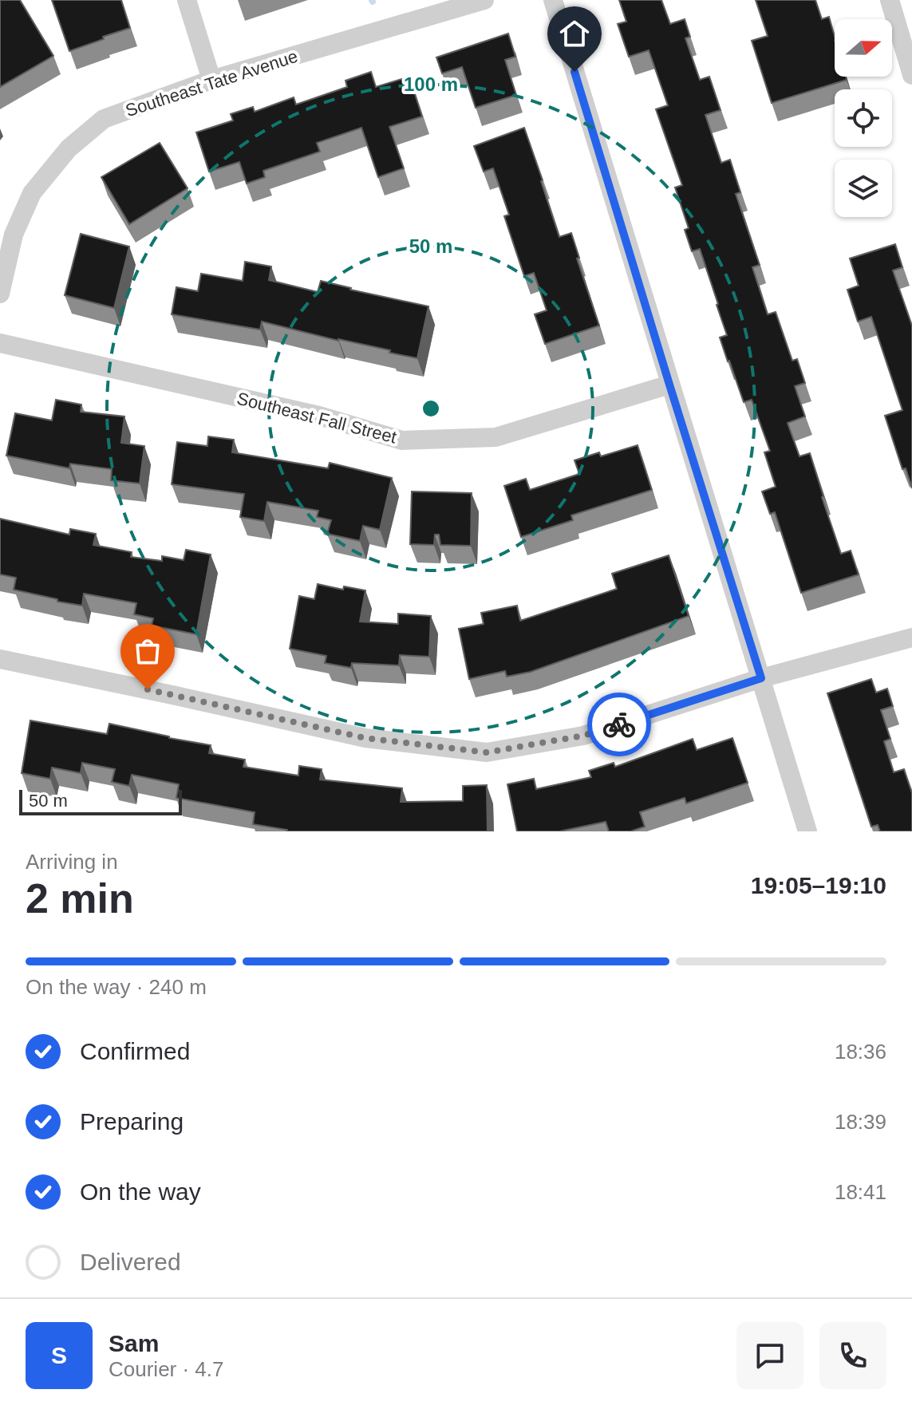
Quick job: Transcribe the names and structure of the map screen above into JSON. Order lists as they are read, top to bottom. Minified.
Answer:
{"streets":{"street":["Southeast Tate Avenue","Southeast Fall Street"]},"scale_bar":"50 m","north":"right","page":{"scale":"50 m","heading":["2 min","Arriving in","19:05–19:10"],"panel":["Sam","Courier · 4.7"],"bar":"On the way · 240 m","list":[["Confirmed","18:36"],["Preparing","18:39"],["On the way","18:41"],"Delivered"],"round":"S"},"rings":["100 m","50 m"]}
